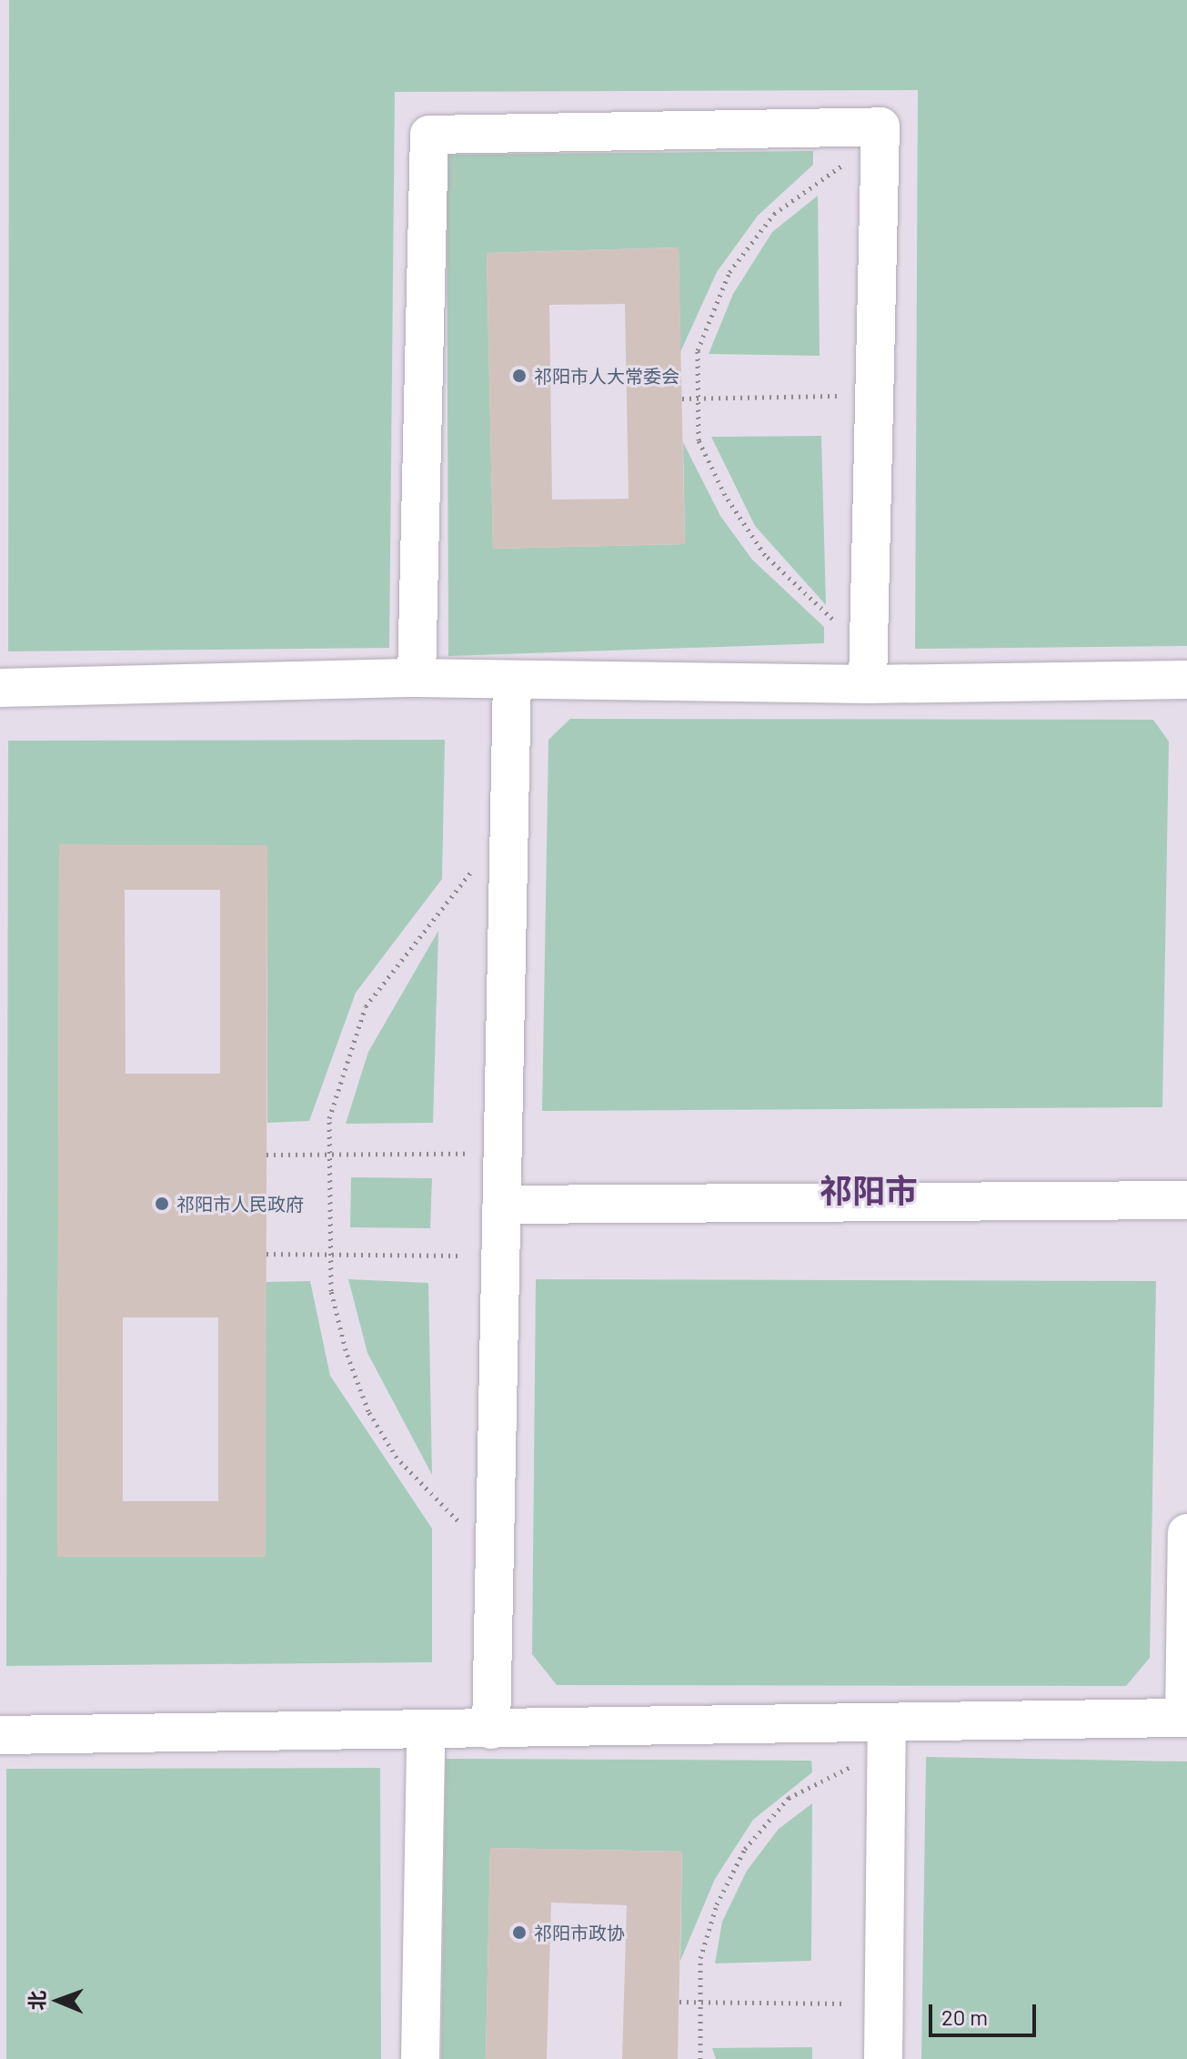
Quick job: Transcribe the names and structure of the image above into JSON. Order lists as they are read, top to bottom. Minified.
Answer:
{"districts":["祁阳市"],"places":["祁阳市人大常委会","祁阳市人民政府","祁阳市政协"],"scale_bar":"20 m","north":"left"}
